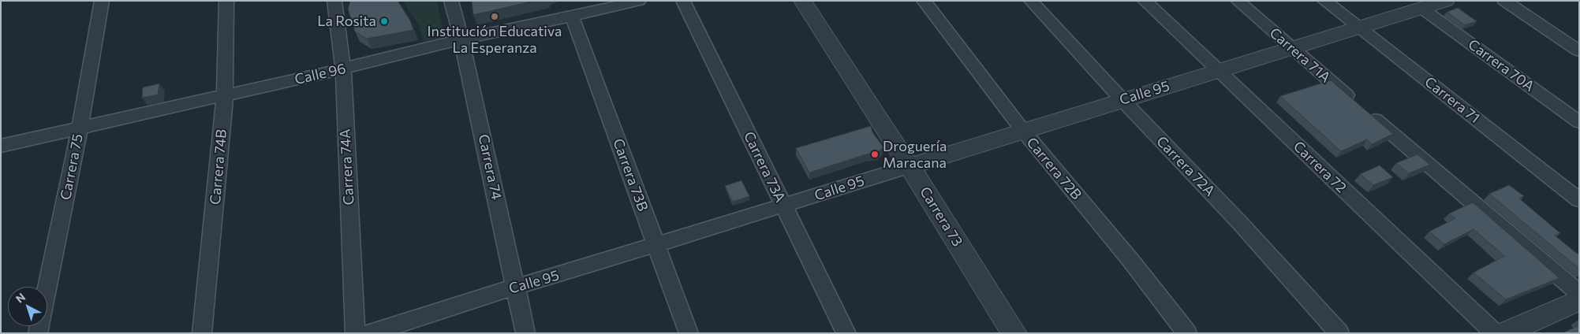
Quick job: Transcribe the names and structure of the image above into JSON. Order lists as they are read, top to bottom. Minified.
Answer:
{"streets":{"street":["Carrera 71A","Carrera 70A","Calle 96","Calle 95","Carrera 71","Carrera 72A","Carrera 75","Carrera 74B","Carrera 74A","Carrera 74","Carrera 73A","Carrera 72","Carrera 72B","Carrera 73B","Carrera 73"]},"crossings":[["Carrera 71A","Calle 95"],["Carrera 70A","Calle 95"],["Calle 96","Carrera 75"],["Calle 96","Carrera 74B"],["Calle 96","Carrera 74A"],["Calle 96","Carrera 74"],["Calle 96","Carrera 73B"],["Calle 95","Carrera 71"],["Calle 95","Carrera 72A"],["Calle 95","Carrera 74"],["Calle 95","Carrera 73A"],["Calle 95","Carrera 72"],["Calle 95","Carrera 72B"],["Calle 95","Carrera 73B"],["Calle 95","Carrera 73"]],"places":["Institución Educativa La Esperanza","La Rosita","Droguería Maracana"],"north":"top left"}
